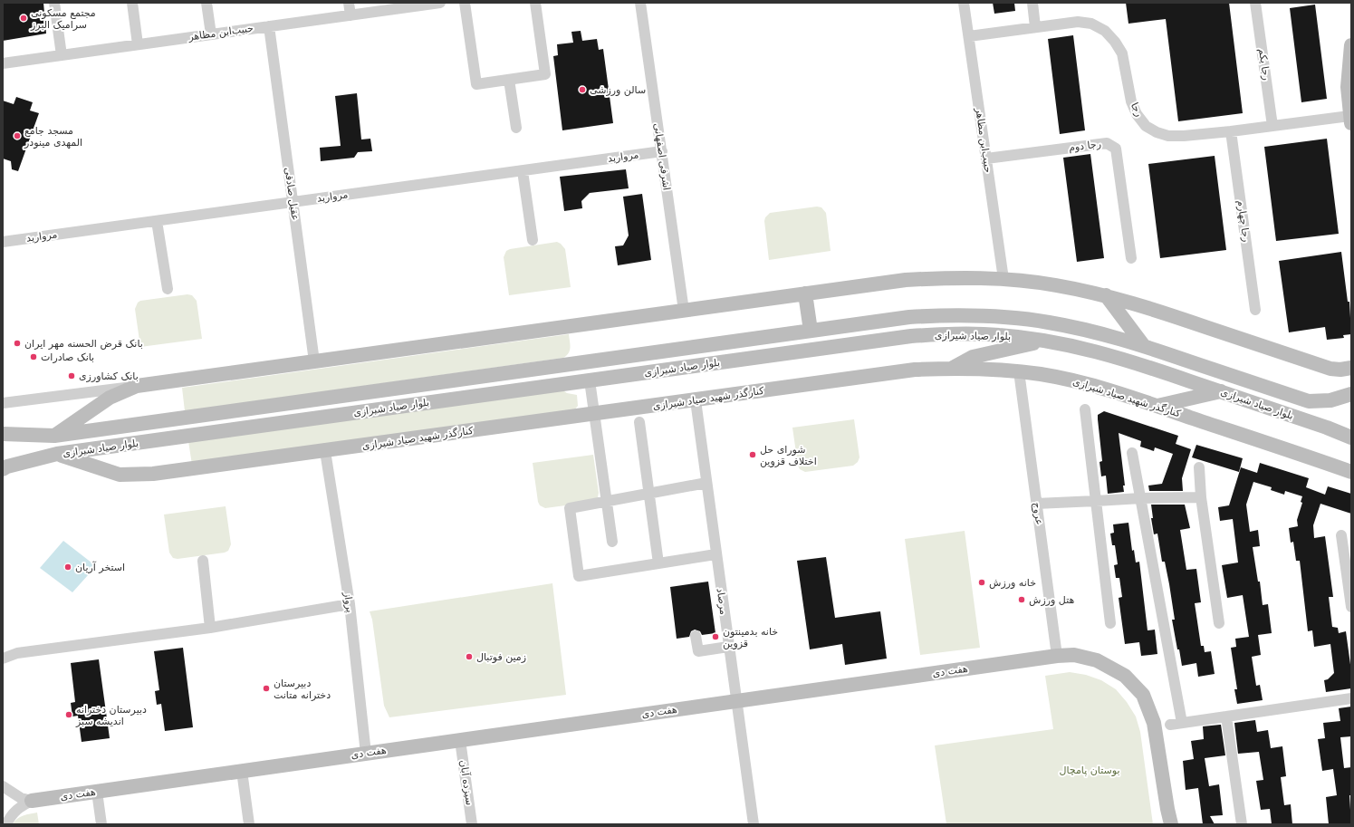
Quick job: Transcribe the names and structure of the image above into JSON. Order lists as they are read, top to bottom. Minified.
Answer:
{"streets":{"main road":["بلوار صیاد شیرازی","کنارگذر شهید صیاد شیرازی","هفت دی"],"street":["حبیب‌ابن مظاهر","رجا یکم","رجا","رجا دوم","مروارید","اشرفی اصفهانی","عقیل صادقی","رجا چهارم","عروج","مرصاد","پرواز","سیزده آبان"]},"crossings":[["حبیب‌ابن مظاهر","رجا"],["حبیب‌ابن مظاهر","رجا دوم"],["حبیب‌ابن مظاهر","عقیل صادقی"],["رجا یکم","رجا"],["رجا","رجا چهارم"],["مروارید","اشرفی اصفهانی"],["مروارید","عقیل صادقی"],["بلوار صیاد شیرازی","کنارگذر شهید صیاد شیرازی"],["کنارگذر شهید صیاد شیرازی","عروج"],["کنارگذر شهید صیاد شیرازی","مرصاد"],["کنارگذر شهید صیاد شیرازی","پرواز"],["عروج","هفت دی"],["مرصاد","هفت دی"],["پرواز","هفت دی"],["هفت دی","سیزده آبان"]],"parks":["بوستان پامچال"],"places":["مجتمع مسکونی سرامیک البرز","سالن ورزشی","مسجد جامع المهدی مینودر","بانک قرض الحسنه مهر ایران","بانک صادرات","بانک کشاورزی","شورای حل اختلاف قزوین","استخر آریان","خانه ورزش","هتل ورزش","خانه بدمینتون قزوین","زمین فوتبال","دبیرستان دخترانه متانت","دبیرستان دخترانه اندیشه سبز"]}
